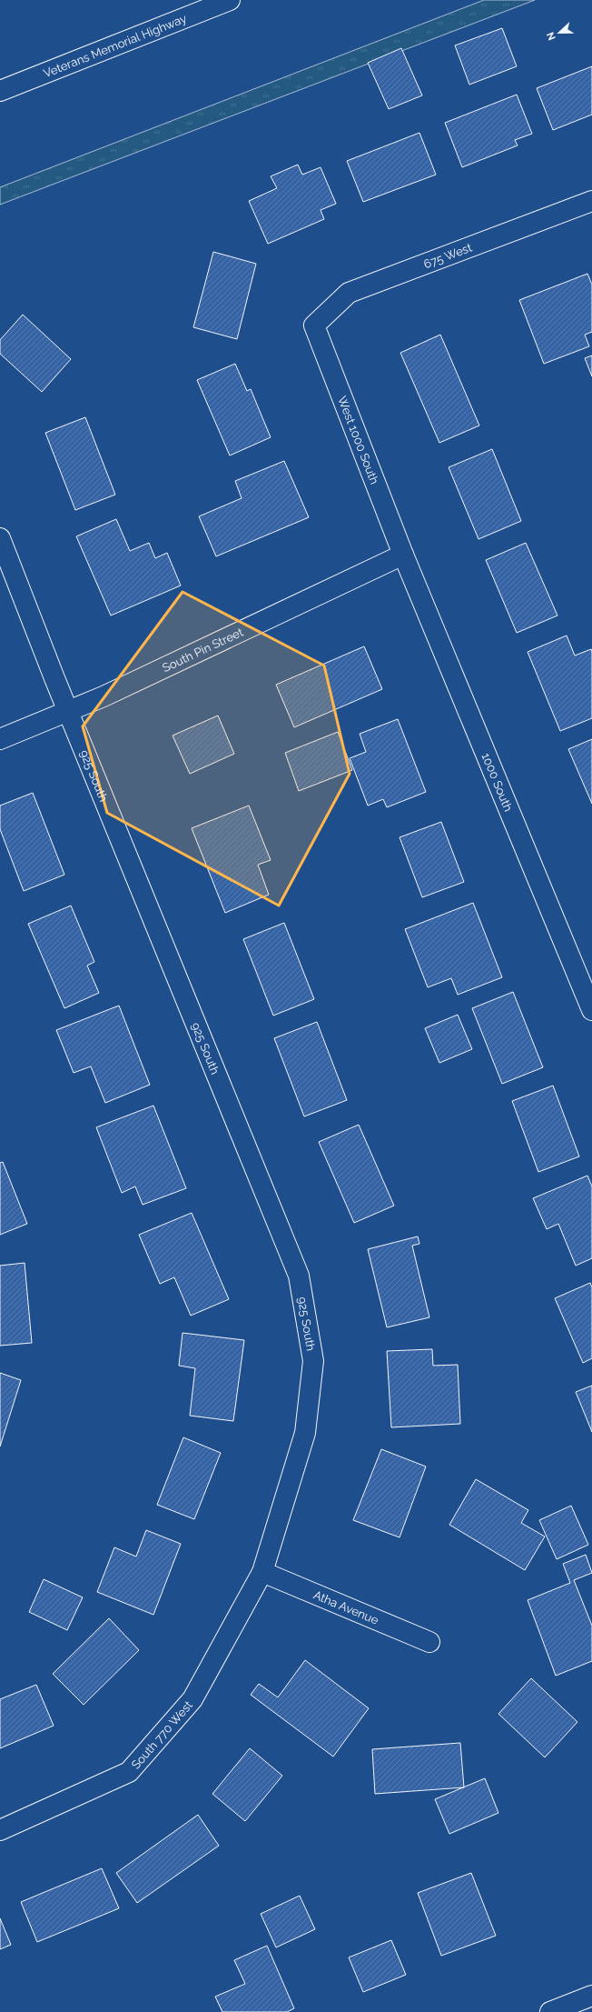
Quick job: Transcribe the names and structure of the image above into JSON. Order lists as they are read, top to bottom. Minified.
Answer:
{"streets":{"main road":["Veterans Memorial Highway","675 West","West 1000 South","South Pin Street","925 South","1000 South","Atha Avenue","South 770 West"]},"crossings":[["675 West","West 1000 South"],["West 1000 South","South Pin Street"],["West 1000 South","1000 South"],["South Pin Street","925 South"],["South Pin Street","1000 South"],["925 South","Atha Avenue"],["925 South","South 770 West"],["Atha Avenue","South 770 West"]],"north":"left"}
